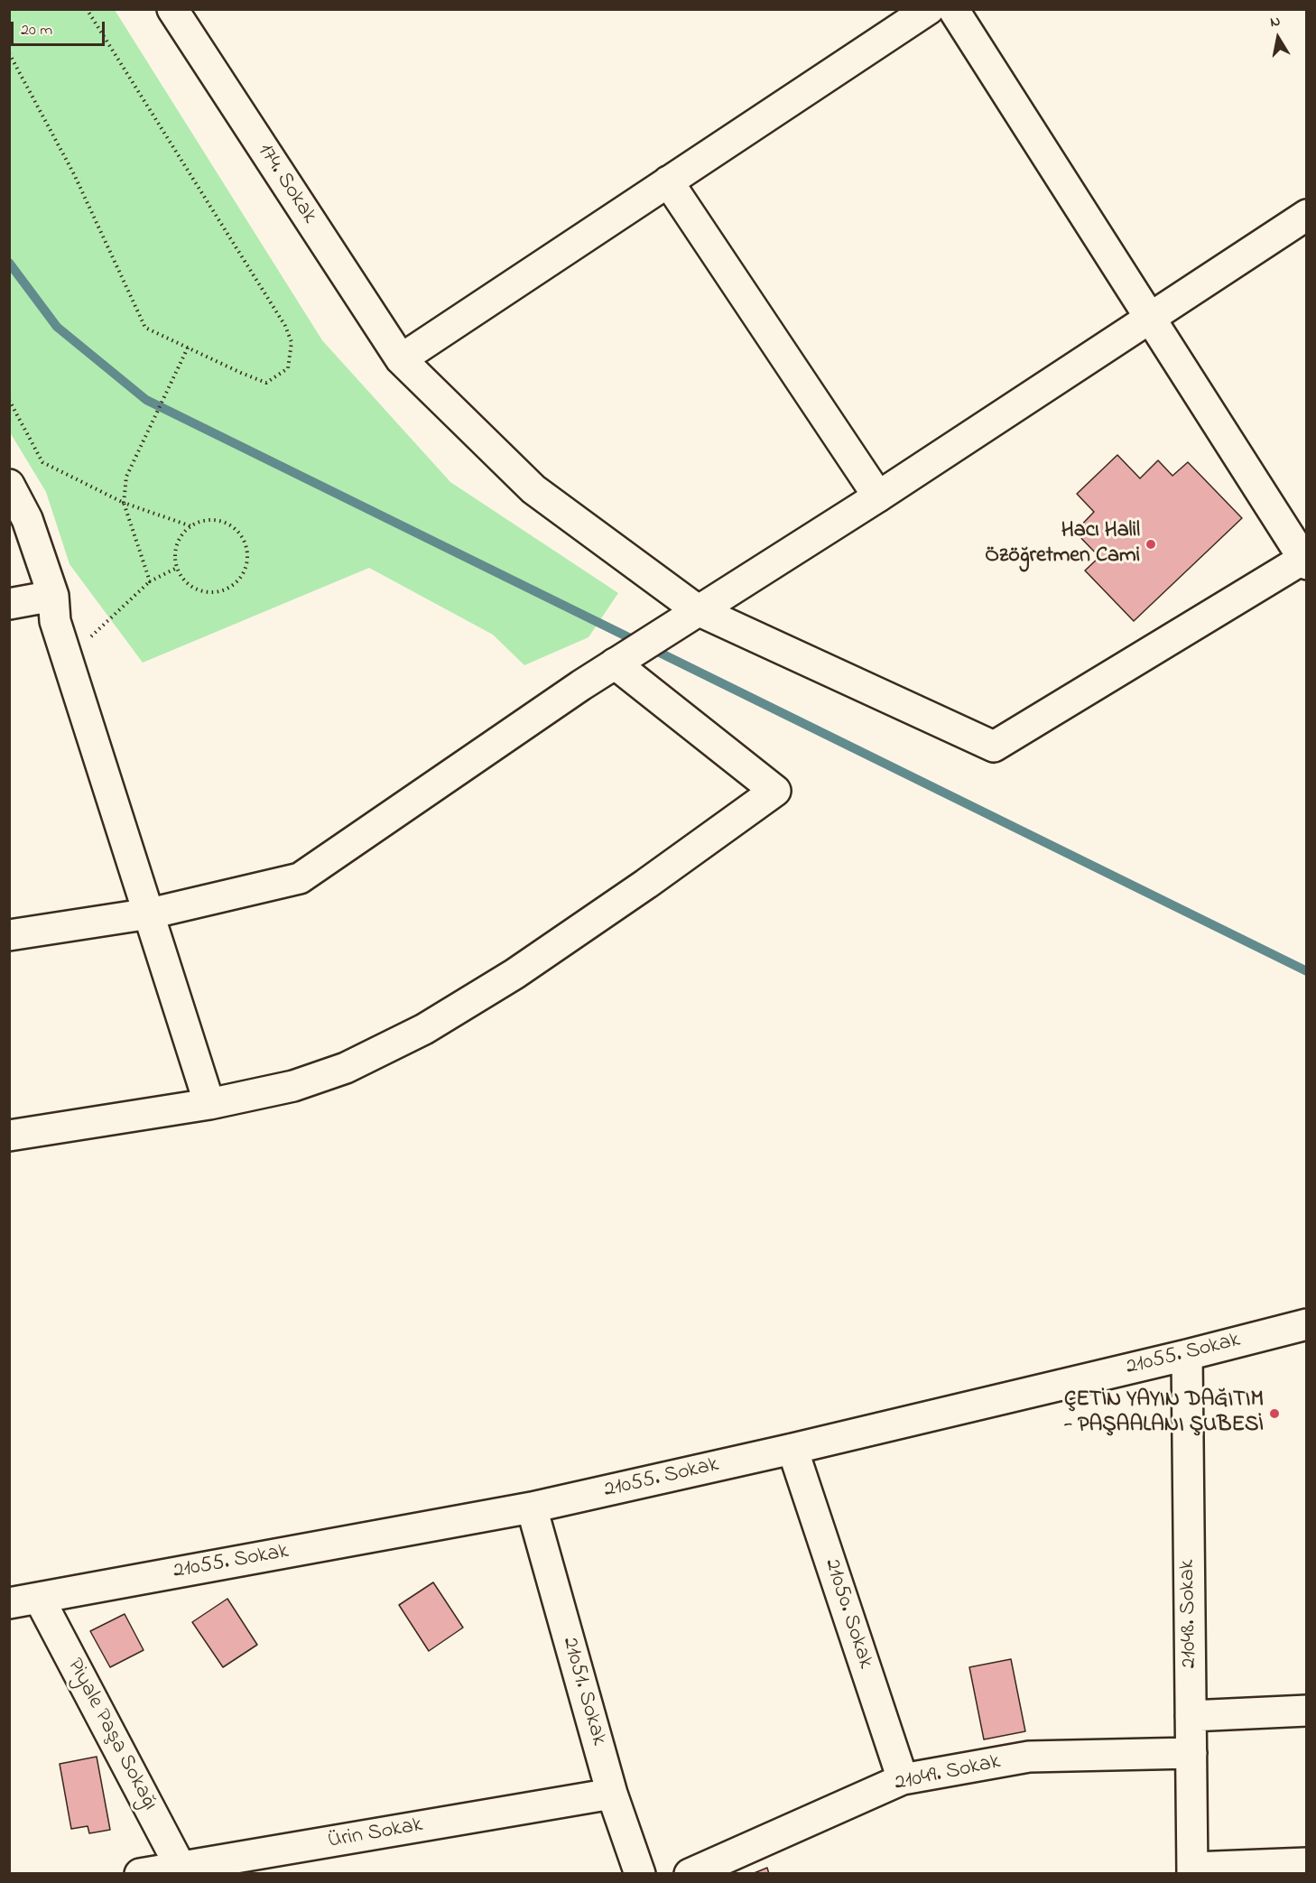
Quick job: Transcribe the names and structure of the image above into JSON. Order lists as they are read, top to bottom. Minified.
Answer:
{"streets":{"street":["174. Sokak","21055. Sokak","21050. Sokak","21048. Sokak","21051. Sokak","Piyale Paşa Sokağı","21049. Sokak","Ürin Sokak"]},"crossings":[["21055. Sokak","21050. Sokak"],["21055. Sokak","21048. Sokak"],["21055. Sokak","21051. Sokak"],["21055. Sokak","Piyale Paşa Sokağı"],["21050. Sokak","21049. Sokak"],["21048. Sokak","21049. Sokak"],["21051. Sokak","Ürin Sokak"],["Piyale Paşa Sokağı","Ürin Sokak"]],"places":["Hacı Halil Özöğretmen Cami","ÇETİN YAYIN DAĞITIM - PAŞAALANI ŞUBESİ"],"scale_bar":"20 m","north":"top"}
